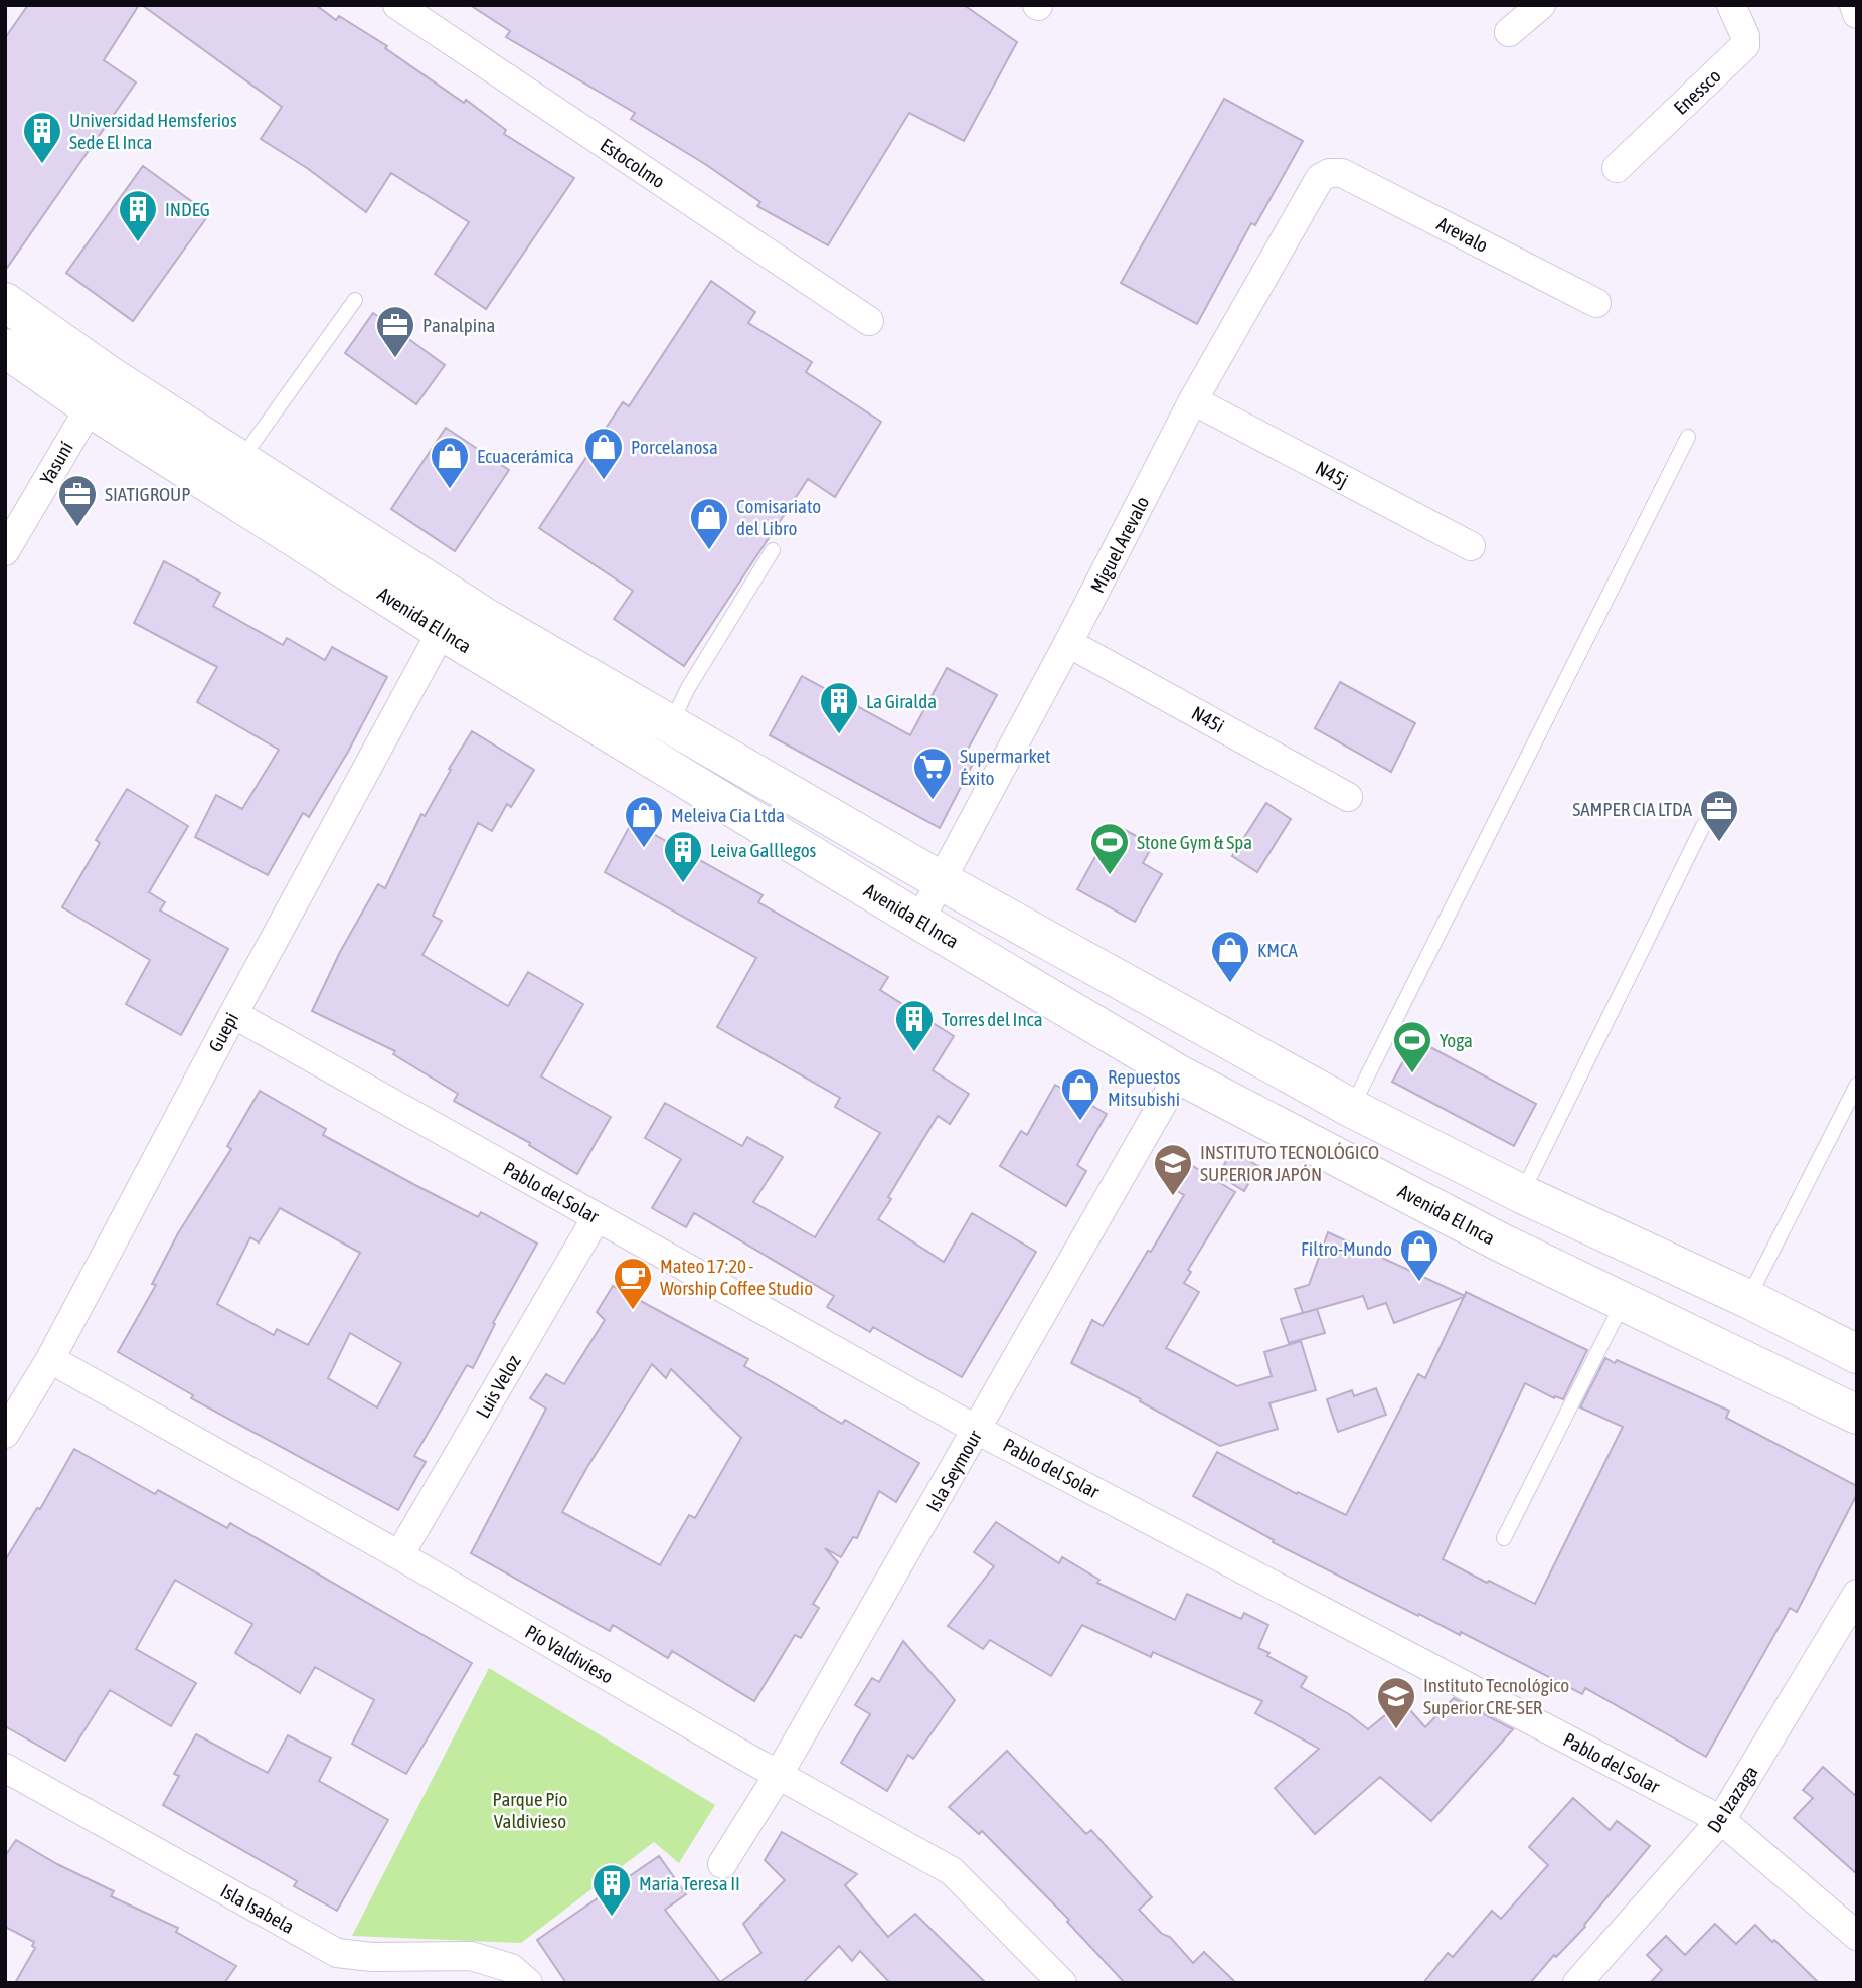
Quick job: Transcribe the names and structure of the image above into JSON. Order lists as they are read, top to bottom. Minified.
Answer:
{"streets":{"main road":["Avenida El Inca"],"street":["Enessco","Estocolmo","Arevalo","Yasuní","N45j","Miguel Arevalo","N45i","Guepi","Pablo del Solar","Luis Veloz","Isla Seymour","Pío Valdivieso","De Izazaga","Isla Isabela"]},"crossings":[["Arevalo","Miguel Arevalo"],["Yasuní","Avenida El Inca"],["N45j","Miguel Arevalo"],["Miguel Arevalo","Avenida El Inca"],["Miguel Arevalo","N45i"],["Avenida El Inca","Guepi"],["Avenida El Inca","Isla Seymour"],["Guepi","Pablo del Solar"],["Guepi","Pío Valdivieso"],["Pablo del Solar","Luis Veloz"],["Pablo del Solar","Isla Seymour"],["Pablo del Solar","De Izazaga"],["Luis Veloz","Pío Valdivieso"],["Isla Seymour","Pío Valdivieso"]],"parks":["Parque Pío Valdivieso"],"places":{"building":["Universidad Hemsferios Sede El Inca","INDEG","La Giralda","Leiva Galllegos","Torres del Inca","Maria Teresa II"],"office":["Panalpina","SIATIGROUP","SAMPER CIA LTDA"],"shop":["Porcelanosa","Ecuacerámica","Comisariato del Libro","Meleiva Cia Ltda","KMCA","Repuestos Mitsubishi","Filtro-Mundo"],"supermarket":["Supermarket Éxito"],"sports":["Stone Gym & Spa","Yoga"],"school or university":["INSTITUTO TECNOLÓGICO SUPERIOR JAPÓN","Instituto Tecnológico Superior CRE-SER"],"cafe":["Mateo 17:20 - Worship Coffee Studio"]}}
